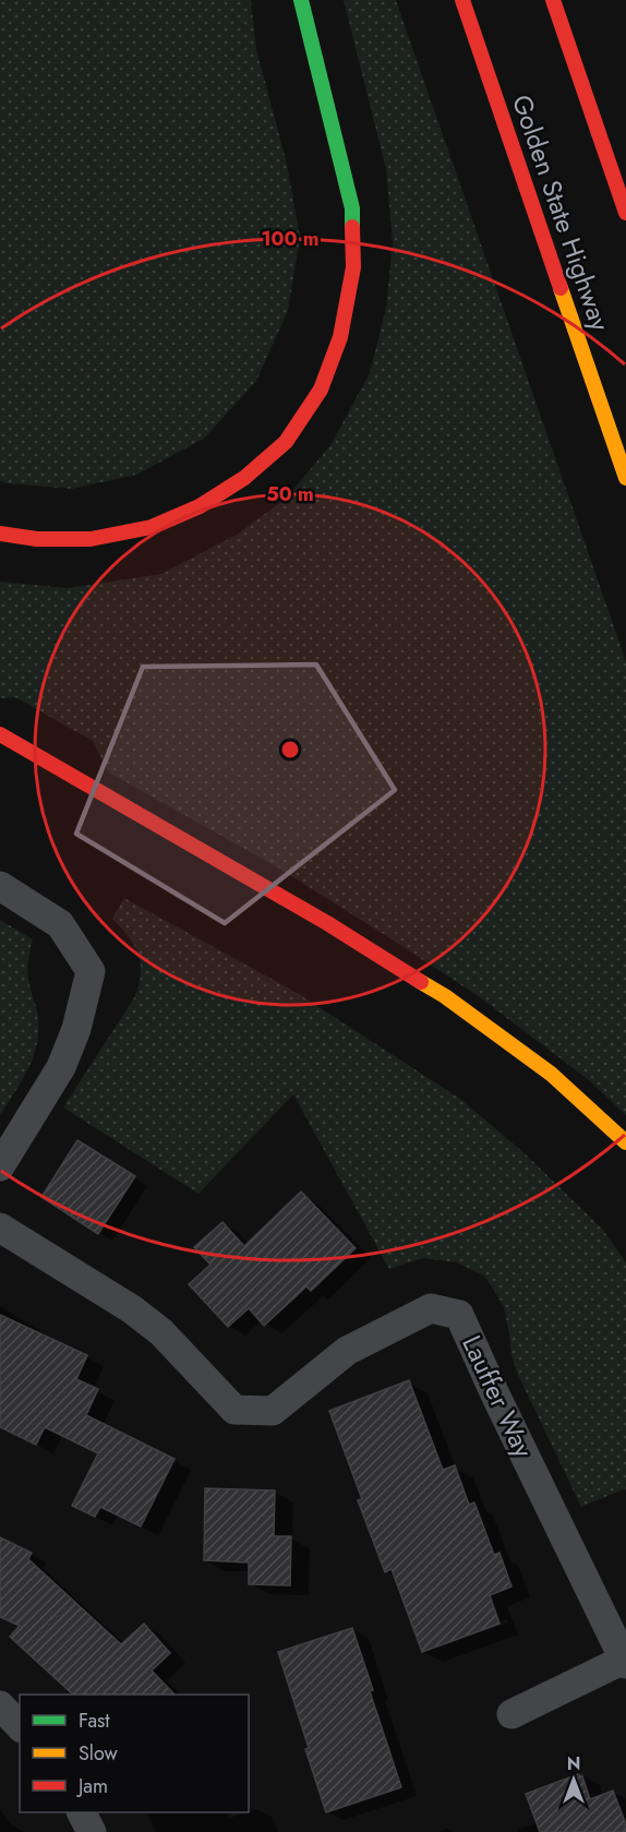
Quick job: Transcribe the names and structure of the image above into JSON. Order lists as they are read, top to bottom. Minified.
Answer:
{"streets":{"highway":["Golden State Highway"],"street":["Lauffer Way"]},"legend":["Fast","Slow","Jam"],"north":"top","rings":["100 m","50 m"]}
